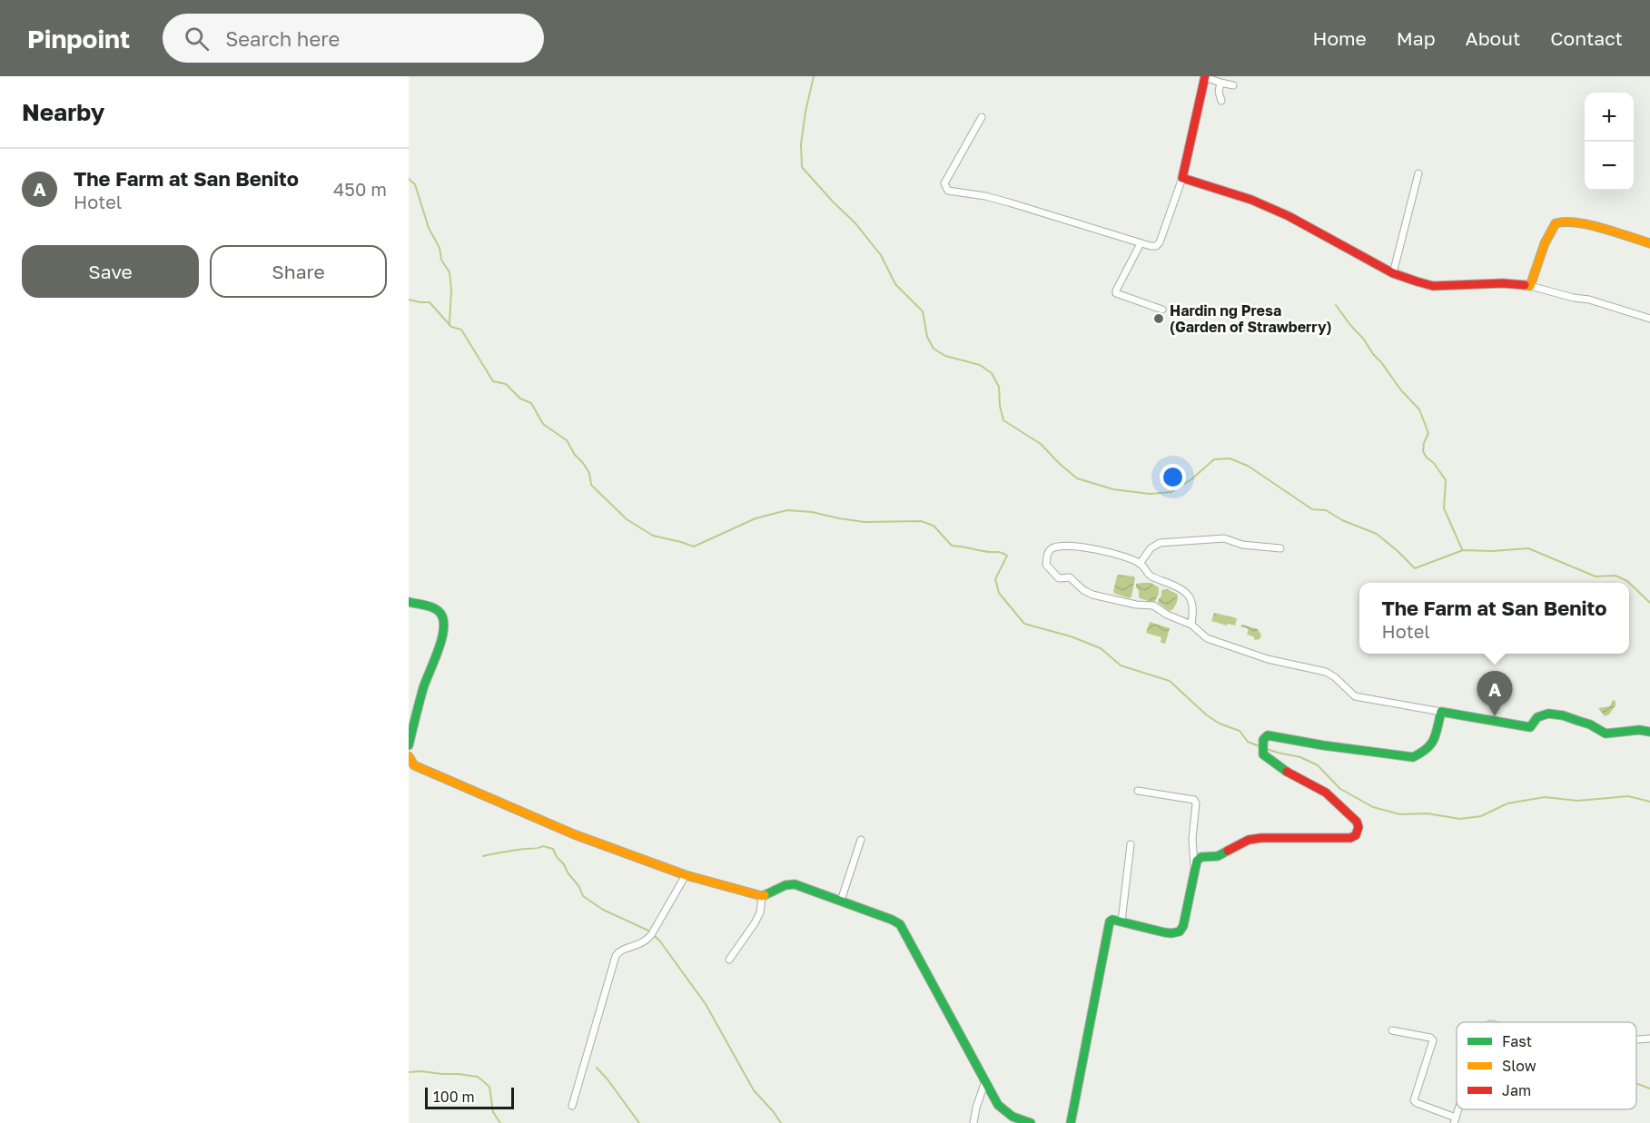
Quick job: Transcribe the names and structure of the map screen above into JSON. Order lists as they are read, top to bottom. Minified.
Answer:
{"places":["Hardin ng Presa (Garden of Strawberry)"],"legend":["Fast","Slow","Jam"],"scale_bar":"100 m","page":{"header":"Pinpoint","search":"Search here","nav":["Home","Map","About","Contact"],"heading":"Nearby","map_buttons":["+","−"],"list":[{"mark":"A","name":"The Farm at San Benito","note":"Hotel","value":"450 m"}],"buttons":["Save","Share"],"popup":["The Farm at San Benito","Hotel"],"pins":"A","scale":"100 m"}}
